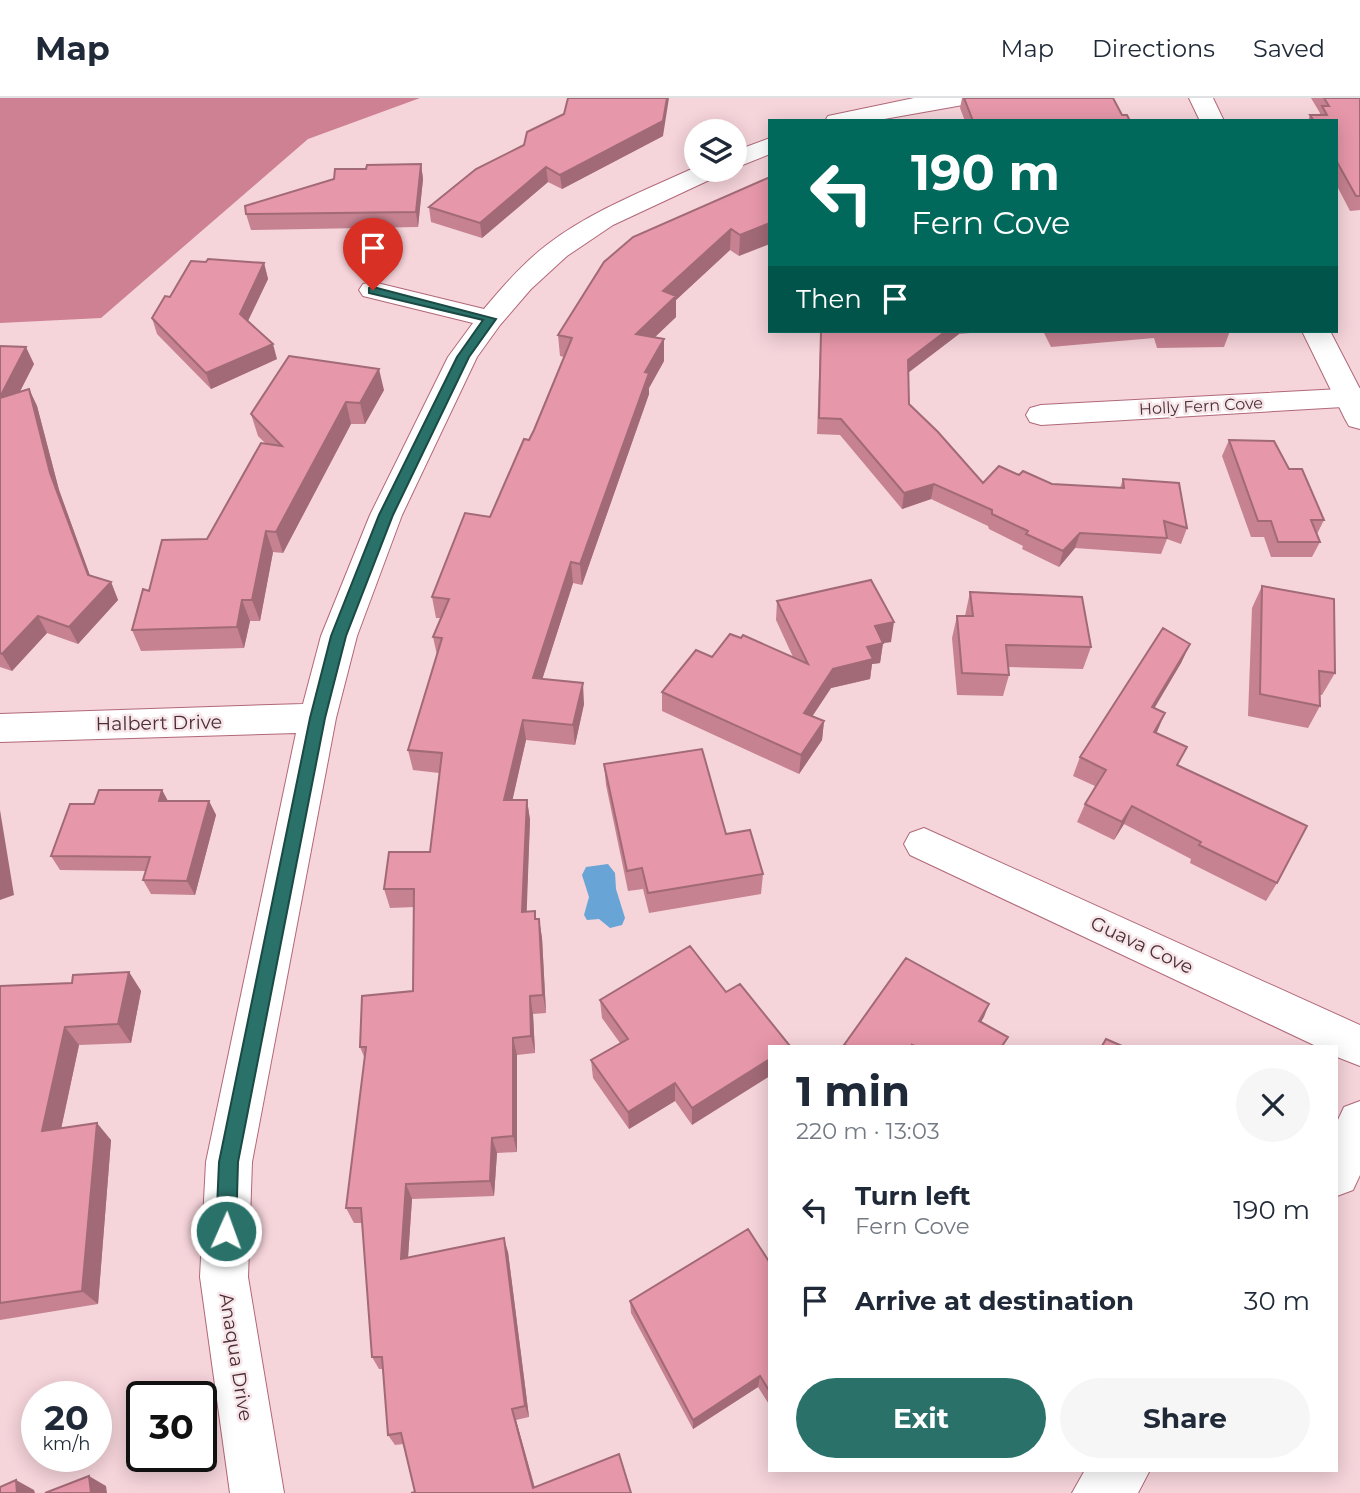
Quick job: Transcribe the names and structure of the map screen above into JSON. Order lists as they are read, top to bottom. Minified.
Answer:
{"streets":{"street":["Holly Fern Cove","Halbert Drive","Guava Cove","Anaqua Drive"]},"crossings":[["Halbert Drive","Anaqua Drive"]],"page":{"header":"Map","nav":["Map","Directions","Saved"],"turn":["190 m","Fern Cove"],"then":"Then","heading":["1 min","220 m · 13:03"],"list":[{"name":"Turn left","note":"Fern Cove","value":"190 m"},{"name":"Arrive at destination","value":"30 m"}],"buttons":["Exit","Share"],"speed":"20 km/h","limit":"30"}}
